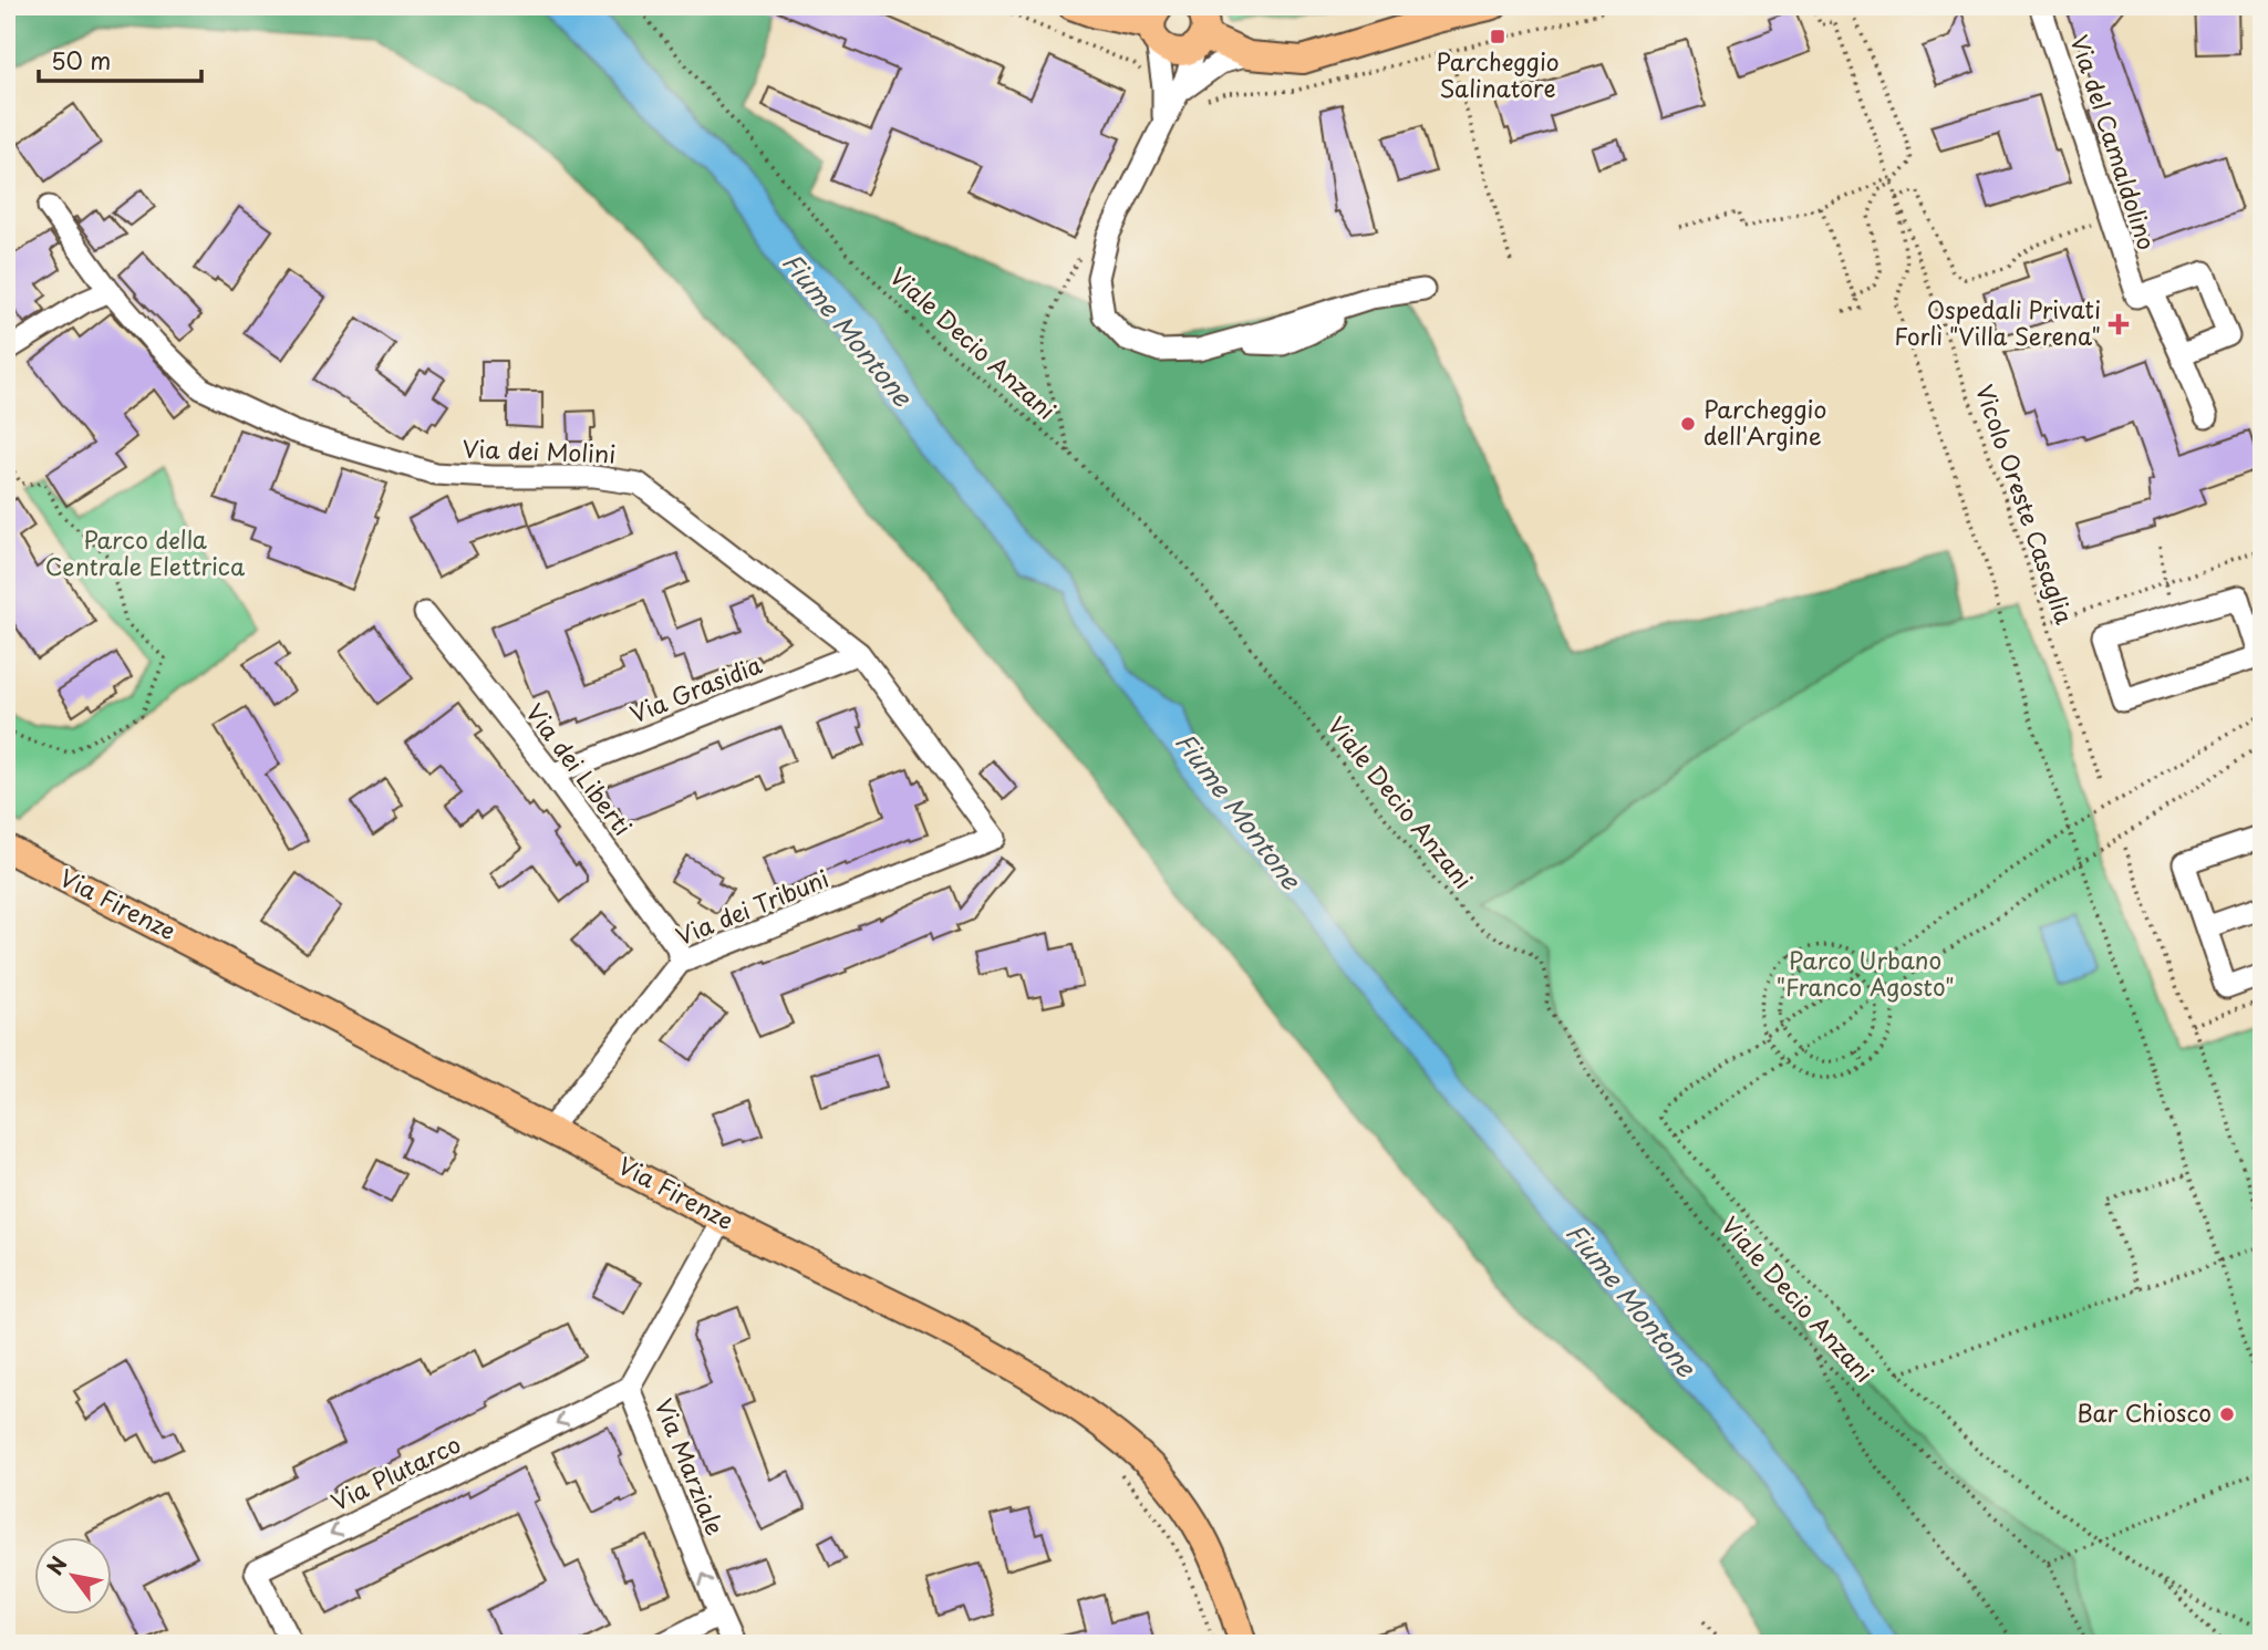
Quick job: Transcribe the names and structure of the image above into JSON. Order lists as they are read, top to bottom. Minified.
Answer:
{"streets":{"main road":["Via Firenze"],"street":["Via del Camaldolino","Via dei Molini","Via Grasidia","Via dei Liberti","Via dei Tribuni","Via Marziale","Via Plutarco"],"path":["Viale Decio Anzani","Vicolo Oreste Casaglia"]},"crossings":[["Via dei Molini","Via Grasidia"],["Via dei Molini","Via dei Tribuni"],["Via Grasidia","Via dei Liberti"],["Via dei Liberti","Via dei Tribuni"],["Via Firenze","Via dei Tribuni"],["Via Firenze","Via Marziale"],["Via Marziale","Via Plutarco"]],"one_way":["Via Marziale","Via Plutarco"],"water":["Fiume Montone"],"parks":["Parco della Centrale Elettrica","Parco Urbano \"Franco Agosto\""],"places":{"transit":["Parcheggio Salinatore"],"health":["Ospedali Privati Forlì \"Villa Serena\""],"other":["Parcheggio dell'Argine","Bar Chiosco"]},"scale_bar":"50 m","north":"top left"}
